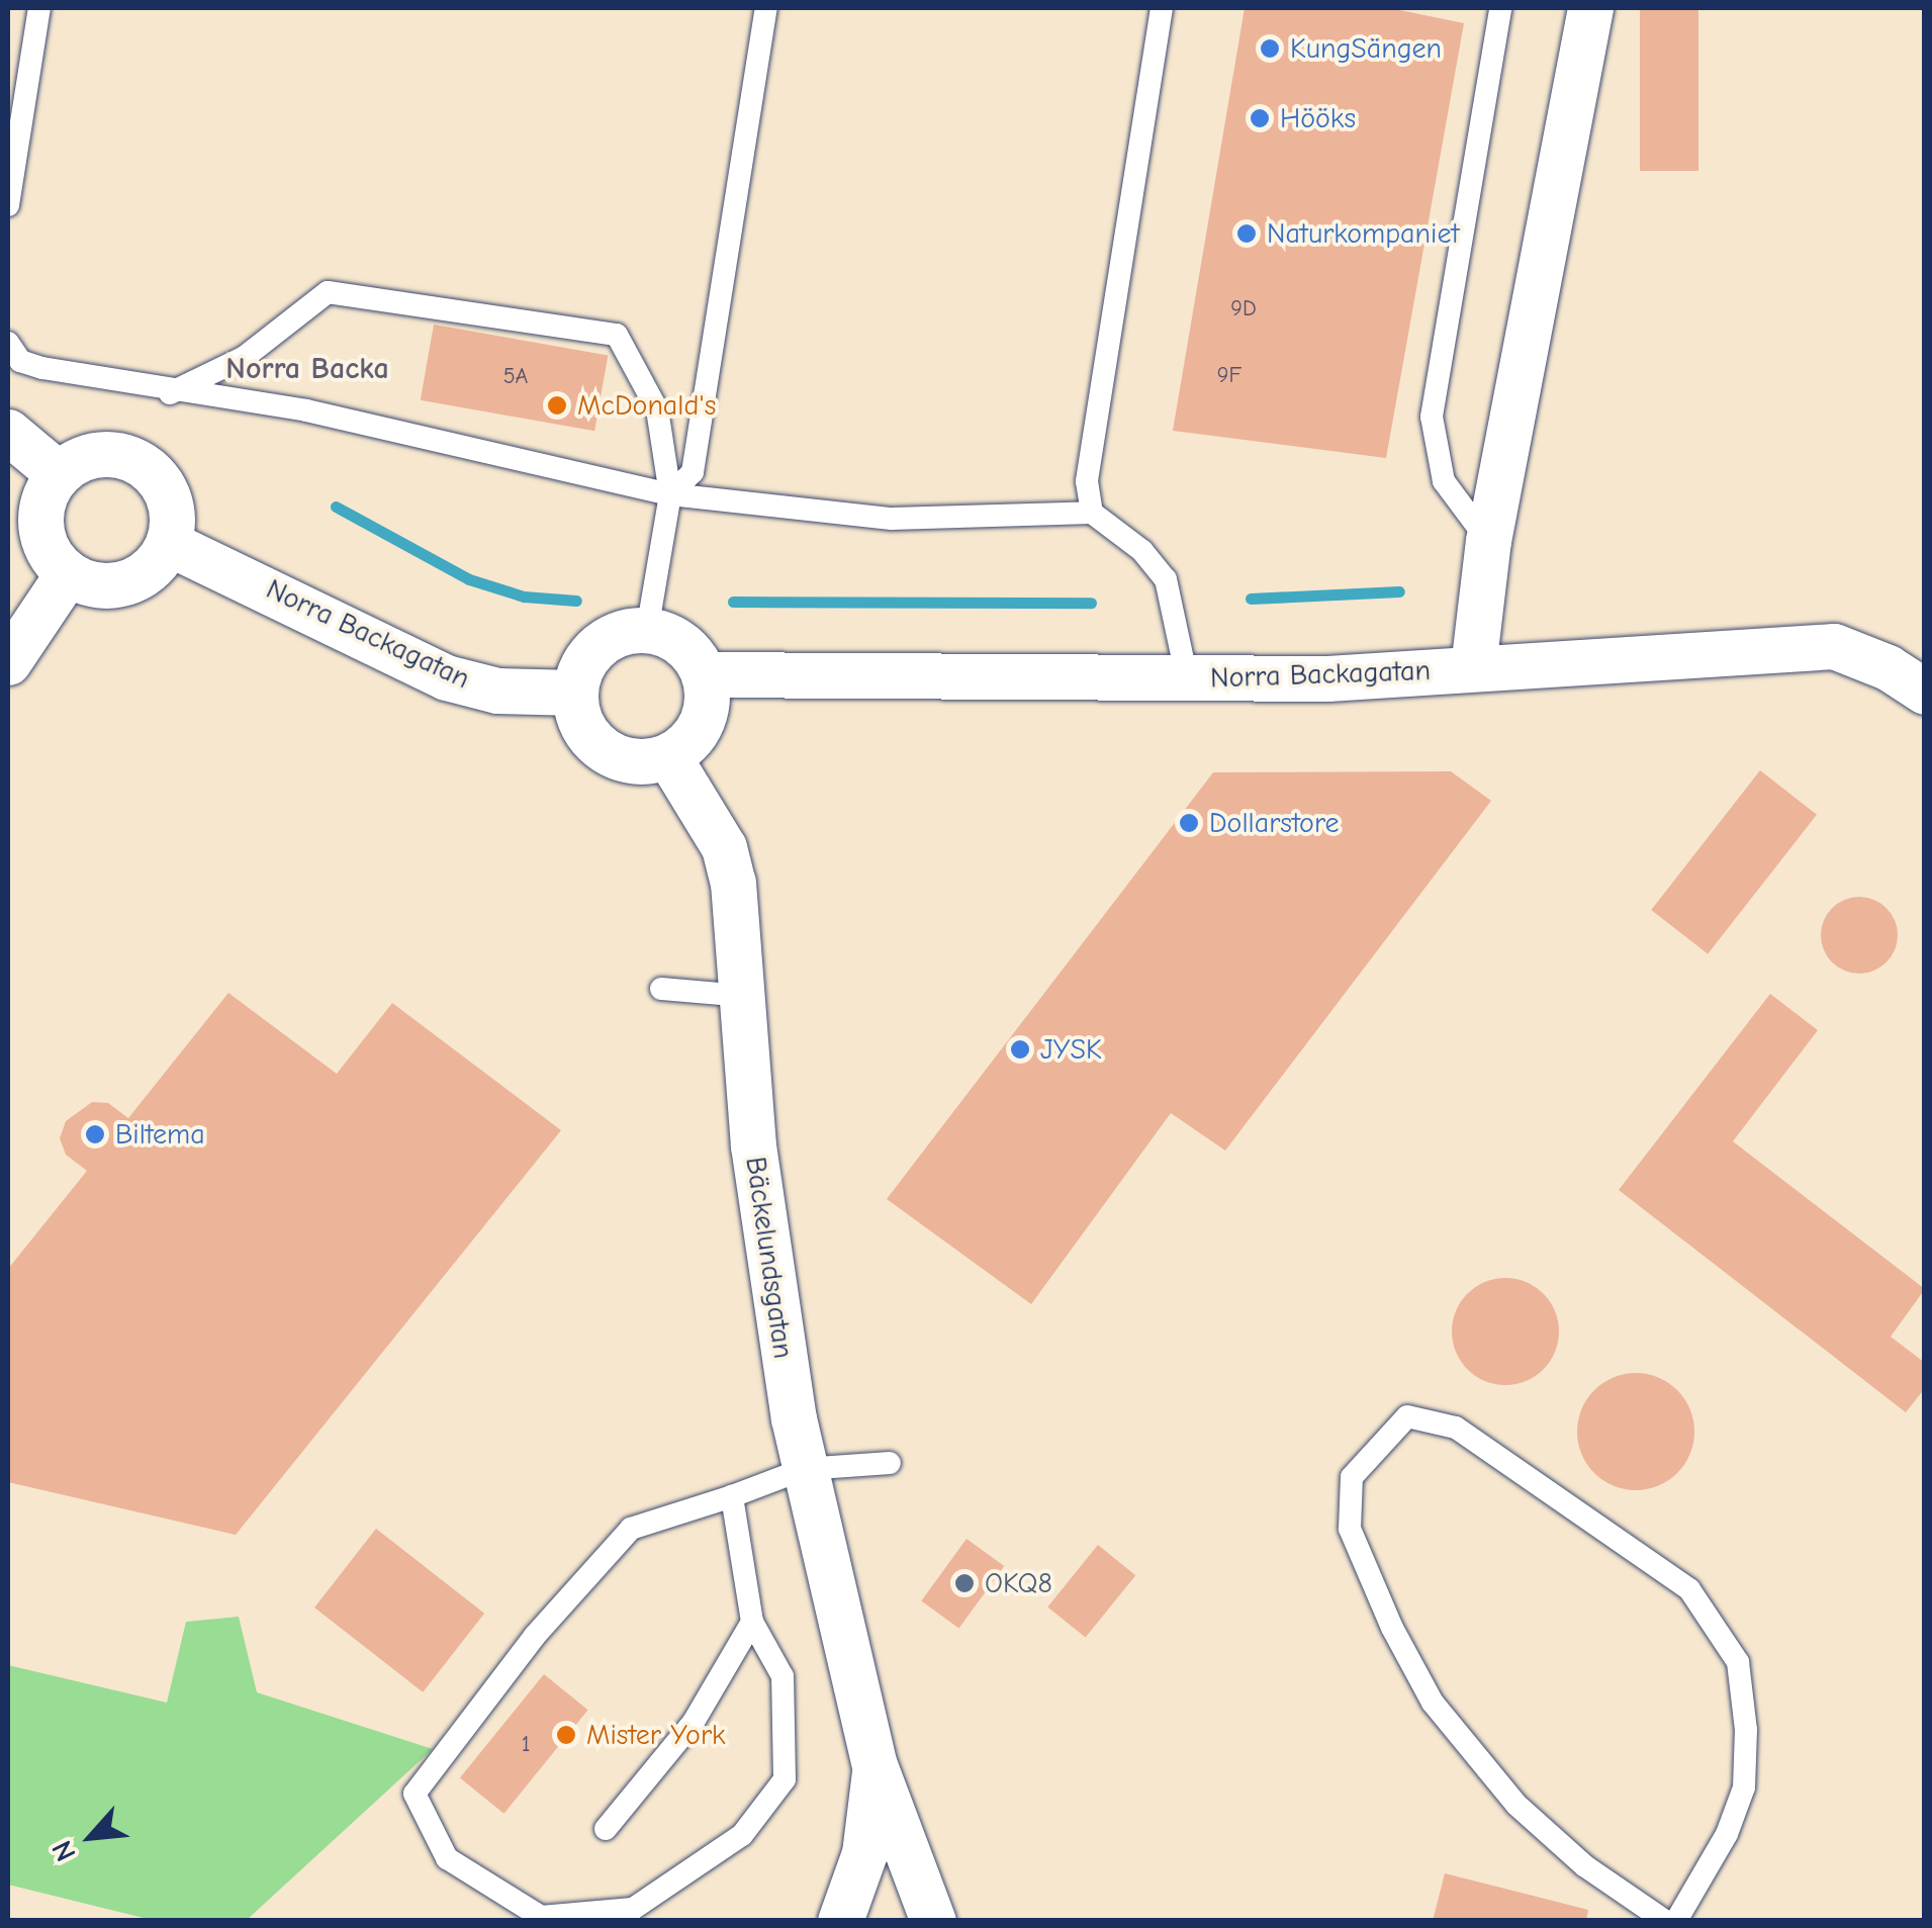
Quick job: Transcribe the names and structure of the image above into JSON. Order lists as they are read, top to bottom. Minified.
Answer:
{"streets":{"street":["Norra Backagatan","Bäckelundsgatan"]},"crossings":[["Norra Backagatan","Bäckelundsgatan"]],"districts":["Norra Backa"],"places":["KungSängen","Hööks","Naturkompaniet","McDonald's","Dollarstore","JYSK","Biltema","OKQ8","Mister York"],"house_numbers":["9D","9F","5A","1"],"north":"bottom left"}
